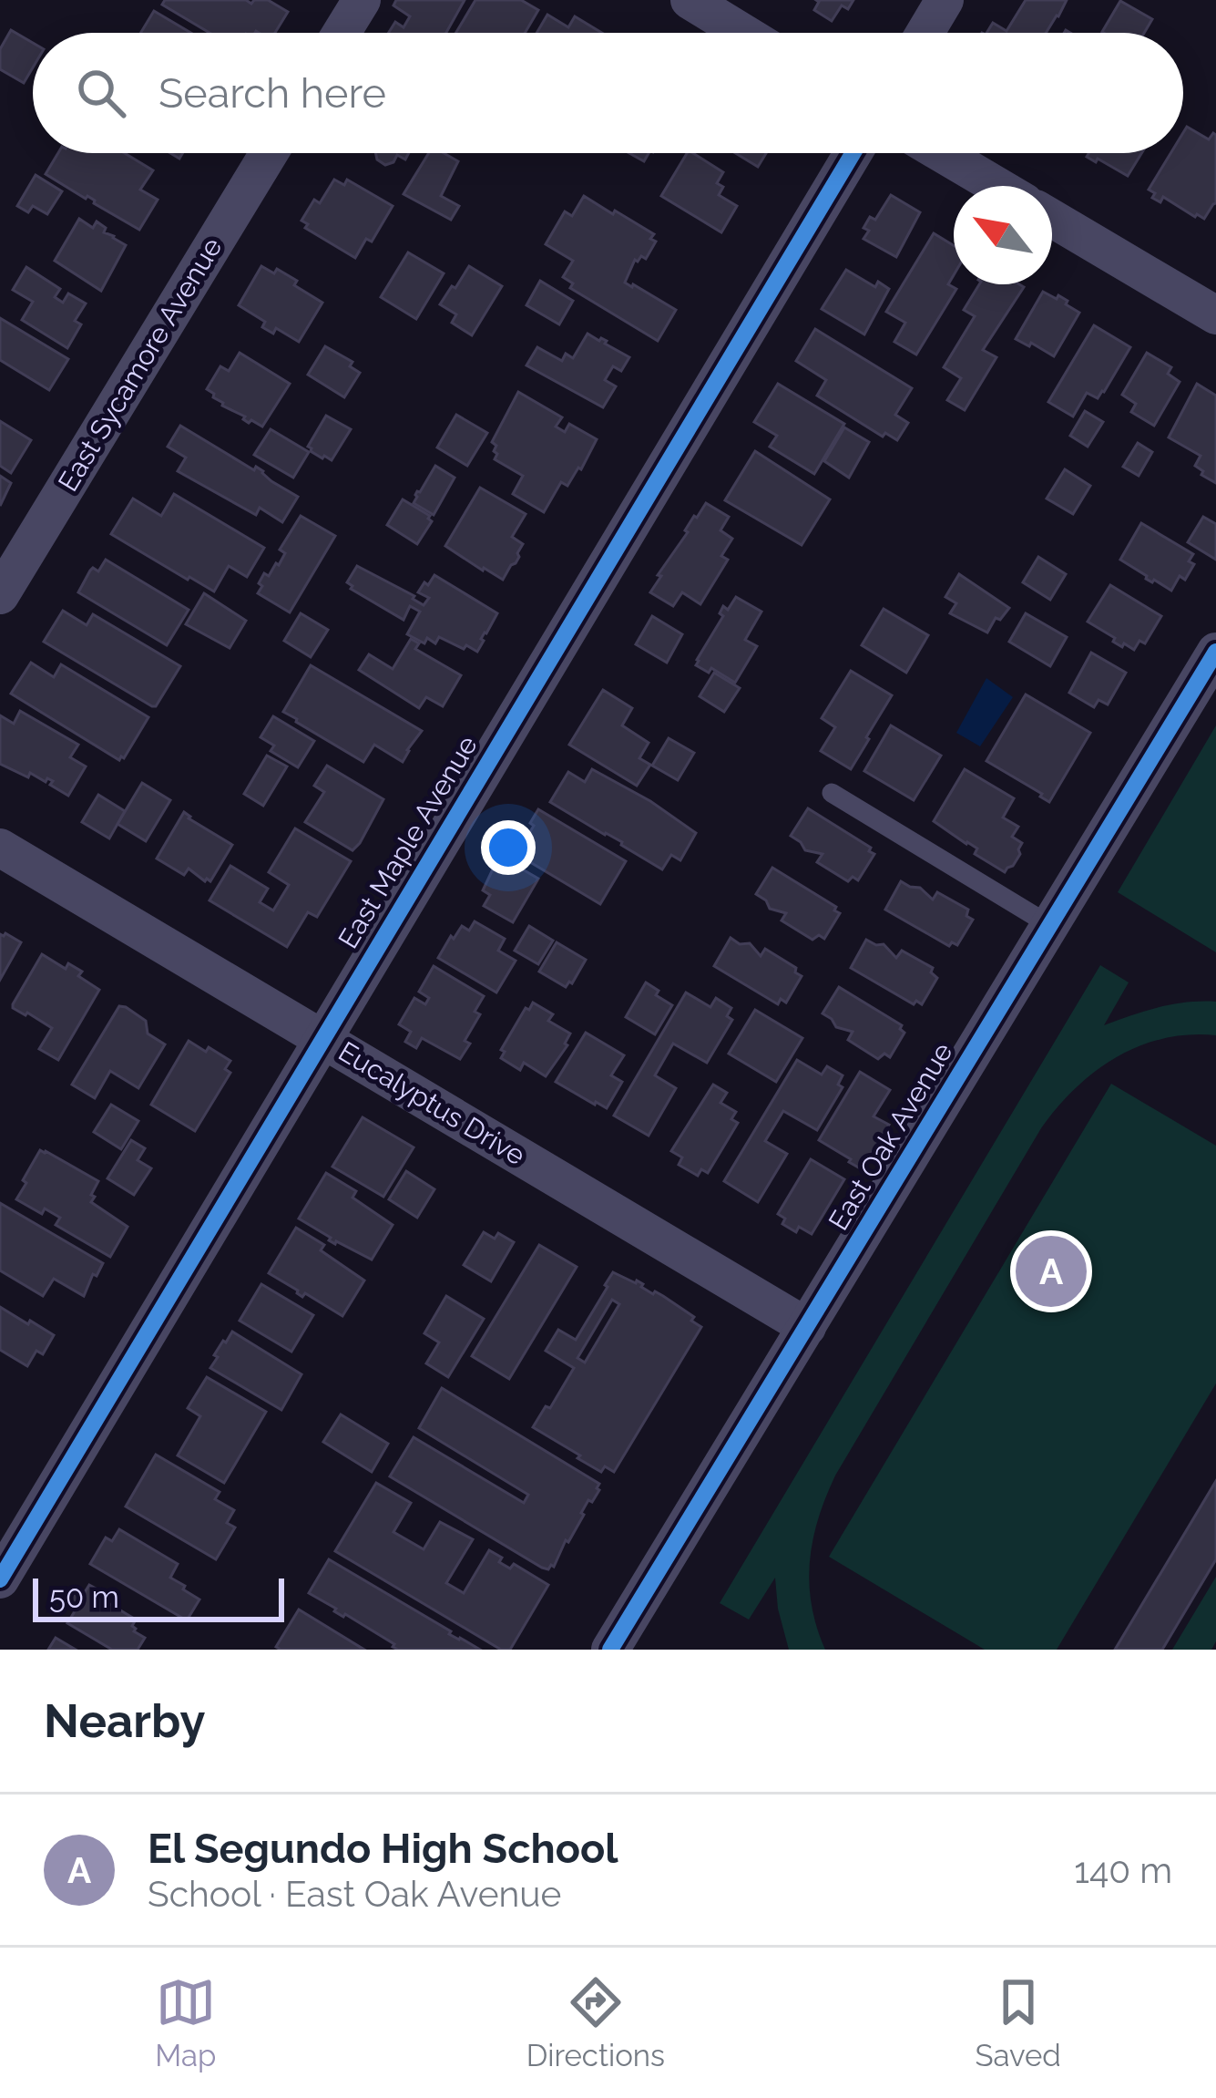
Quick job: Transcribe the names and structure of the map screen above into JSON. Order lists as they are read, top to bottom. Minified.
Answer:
{"streets":{"street":["East Sycamore Avenue","East Maple Avenue","Eucalyptus Drive","East Oak Avenue"]},"crossings":[["East Maple Avenue","Eucalyptus Drive"],["Eucalyptus Drive","East Oak Avenue"]],"scale_bar":"50 m","north":"top left","page":{"search":"Search here","pins":"A","scale":"50 m","heading":"Nearby","list":[{"mark":"A","name":"El Segundo High School","note":"School · East Oak Avenue","value":"140 m"}],"nav":["Map","Directions","Saved"]}}
